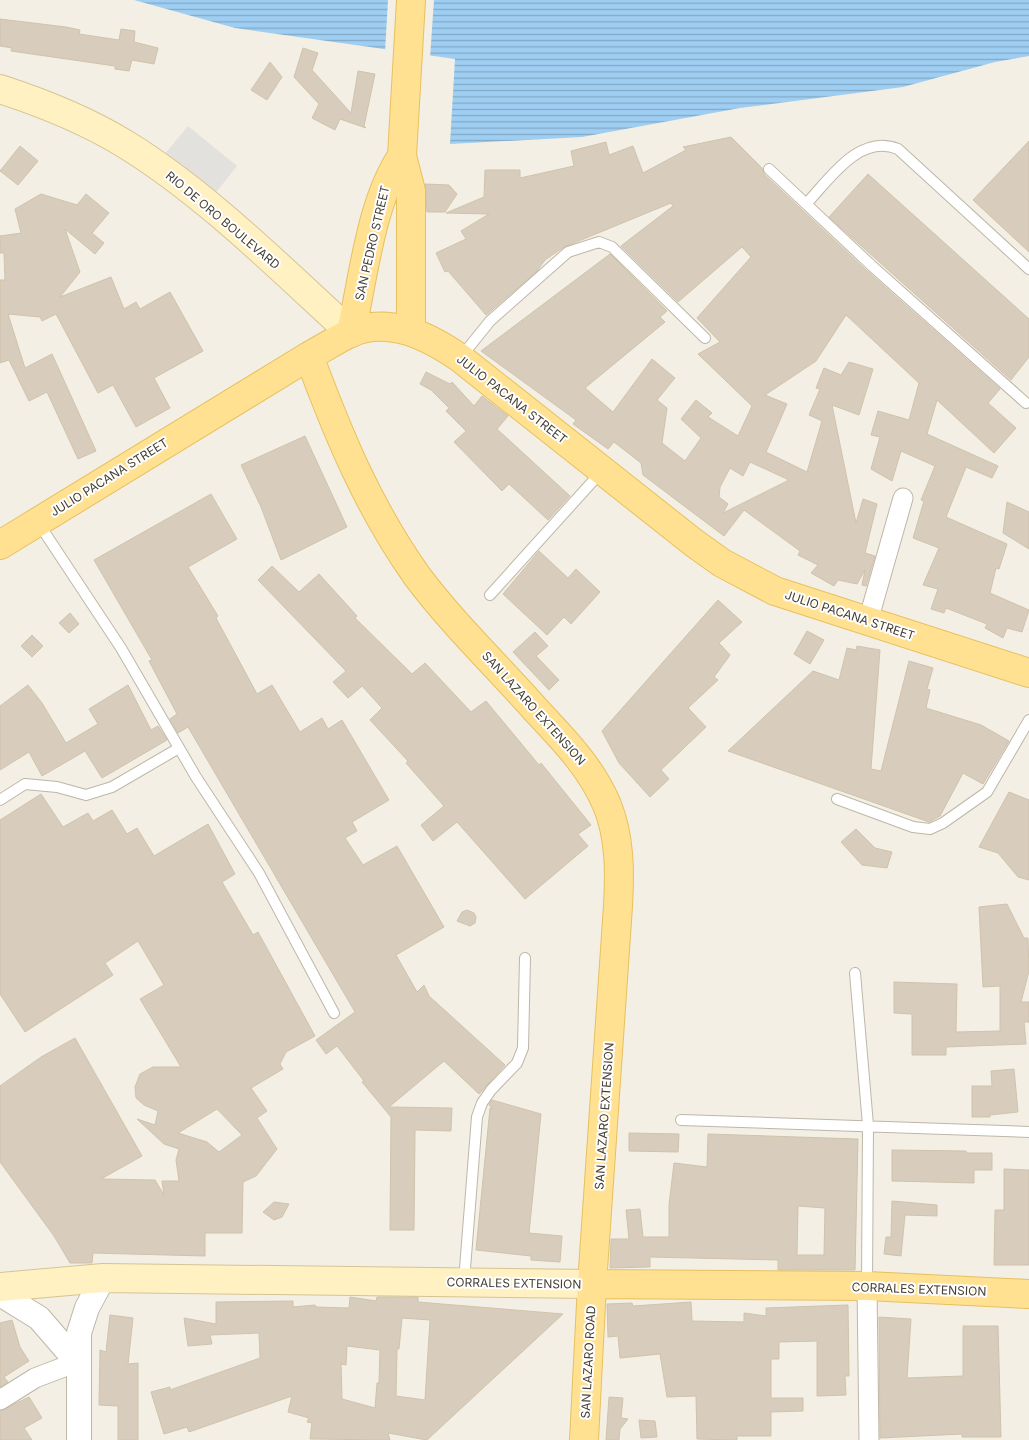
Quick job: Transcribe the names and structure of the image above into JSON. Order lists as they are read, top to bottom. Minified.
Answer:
{"streets":{"main road":["RIO DE ORO BOULEVARD","SAN PEDRO STREET","JULIO PACANA STREET","SAN LAZARO EXTENSION","CORRALES EXTENSION","SAN LAZARO ROAD"]},"crossings":[["RIO DE ORO BOULEVARD","SAN PEDRO STREET"],["RIO DE ORO BOULEVARD","JULIO PACANA STREET"],["SAN PEDRO STREET","JULIO PACANA STREET"],["JULIO PACANA STREET","SAN LAZARO EXTENSION"],["SAN LAZARO EXTENSION","CORRALES EXTENSION"],["SAN LAZARO EXTENSION","SAN LAZARO ROAD"],["CORRALES EXTENSION","SAN LAZARO ROAD"]]}
